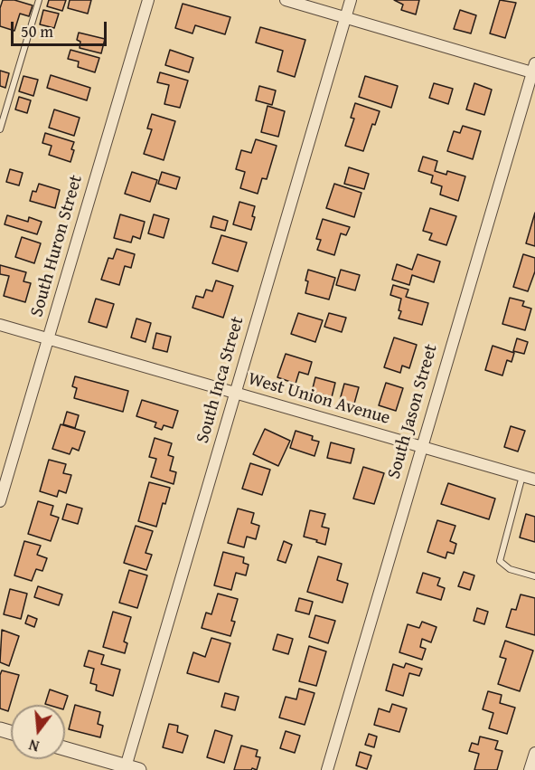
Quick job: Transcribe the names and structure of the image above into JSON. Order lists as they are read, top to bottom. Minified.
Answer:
{"streets":{"street":["South Huron Street","South Inca Street","West Union Avenue","South Jason Street"]},"crossings":[["South Huron Street","West Union Avenue"],["South Inca Street","West Union Avenue"],["West Union Avenue","South Jason Street"]],"scale_bar":"50 m","north":"bottom"}
